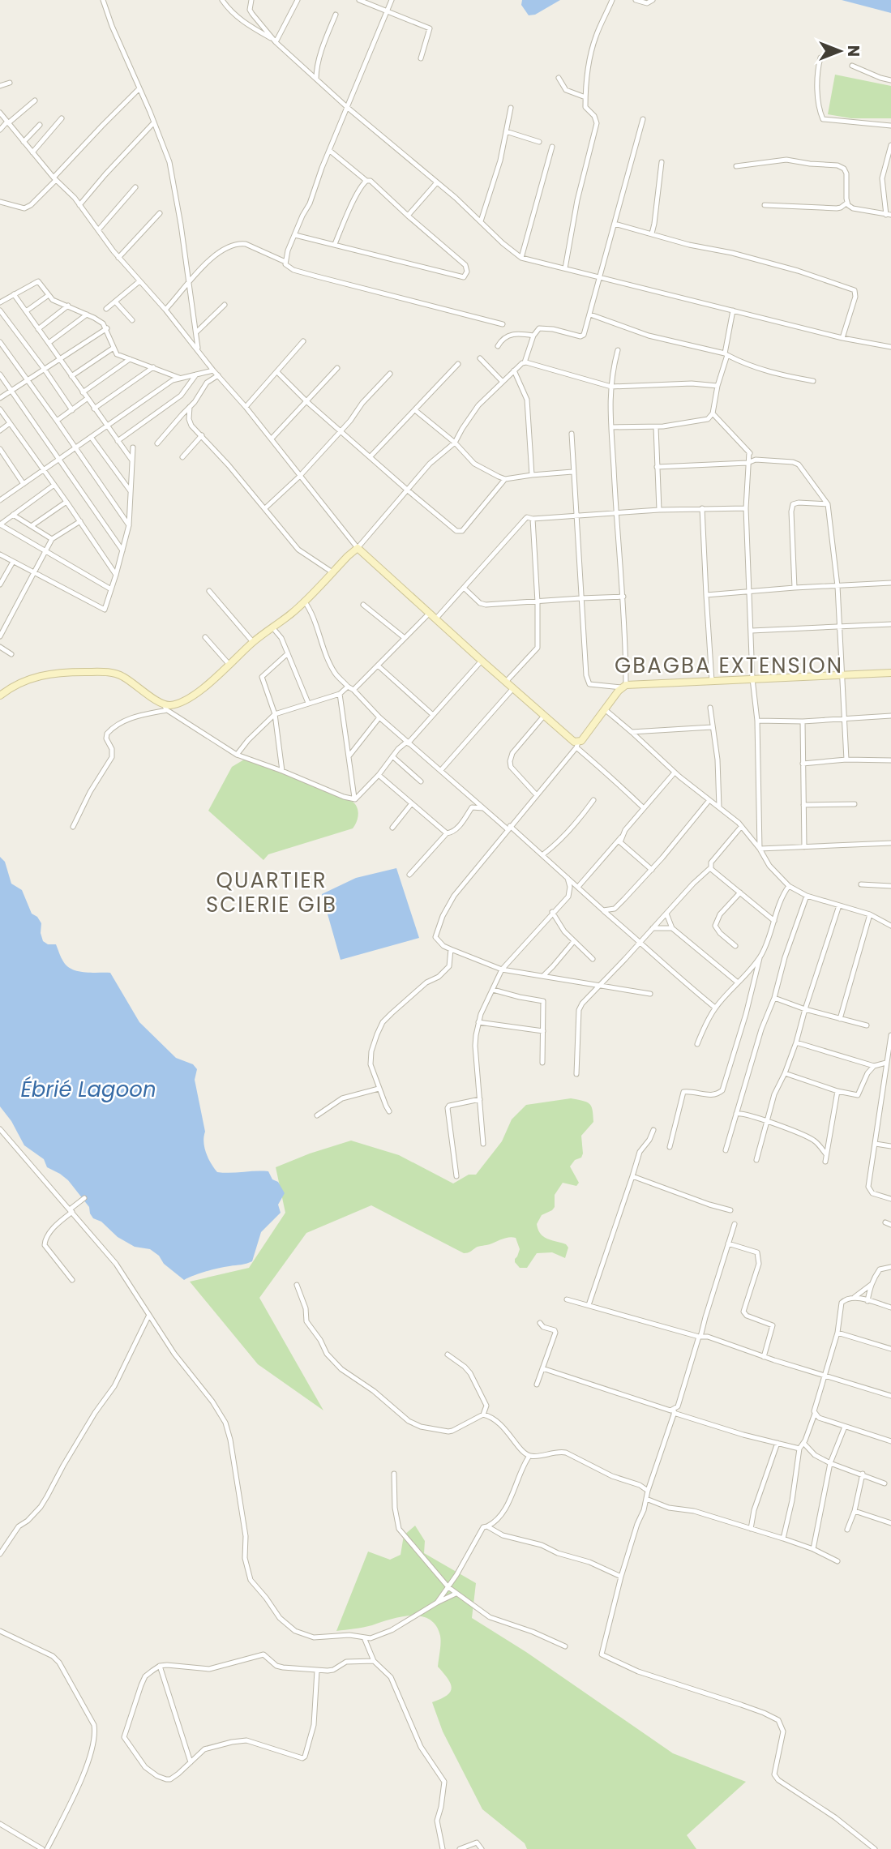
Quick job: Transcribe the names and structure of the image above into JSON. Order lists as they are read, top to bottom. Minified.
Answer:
{"districts":["GBAGBA EXTENSION","QUARTIER SCIERIE GIB"],"water":["Ébrié Lagoon"],"north":"right"}
